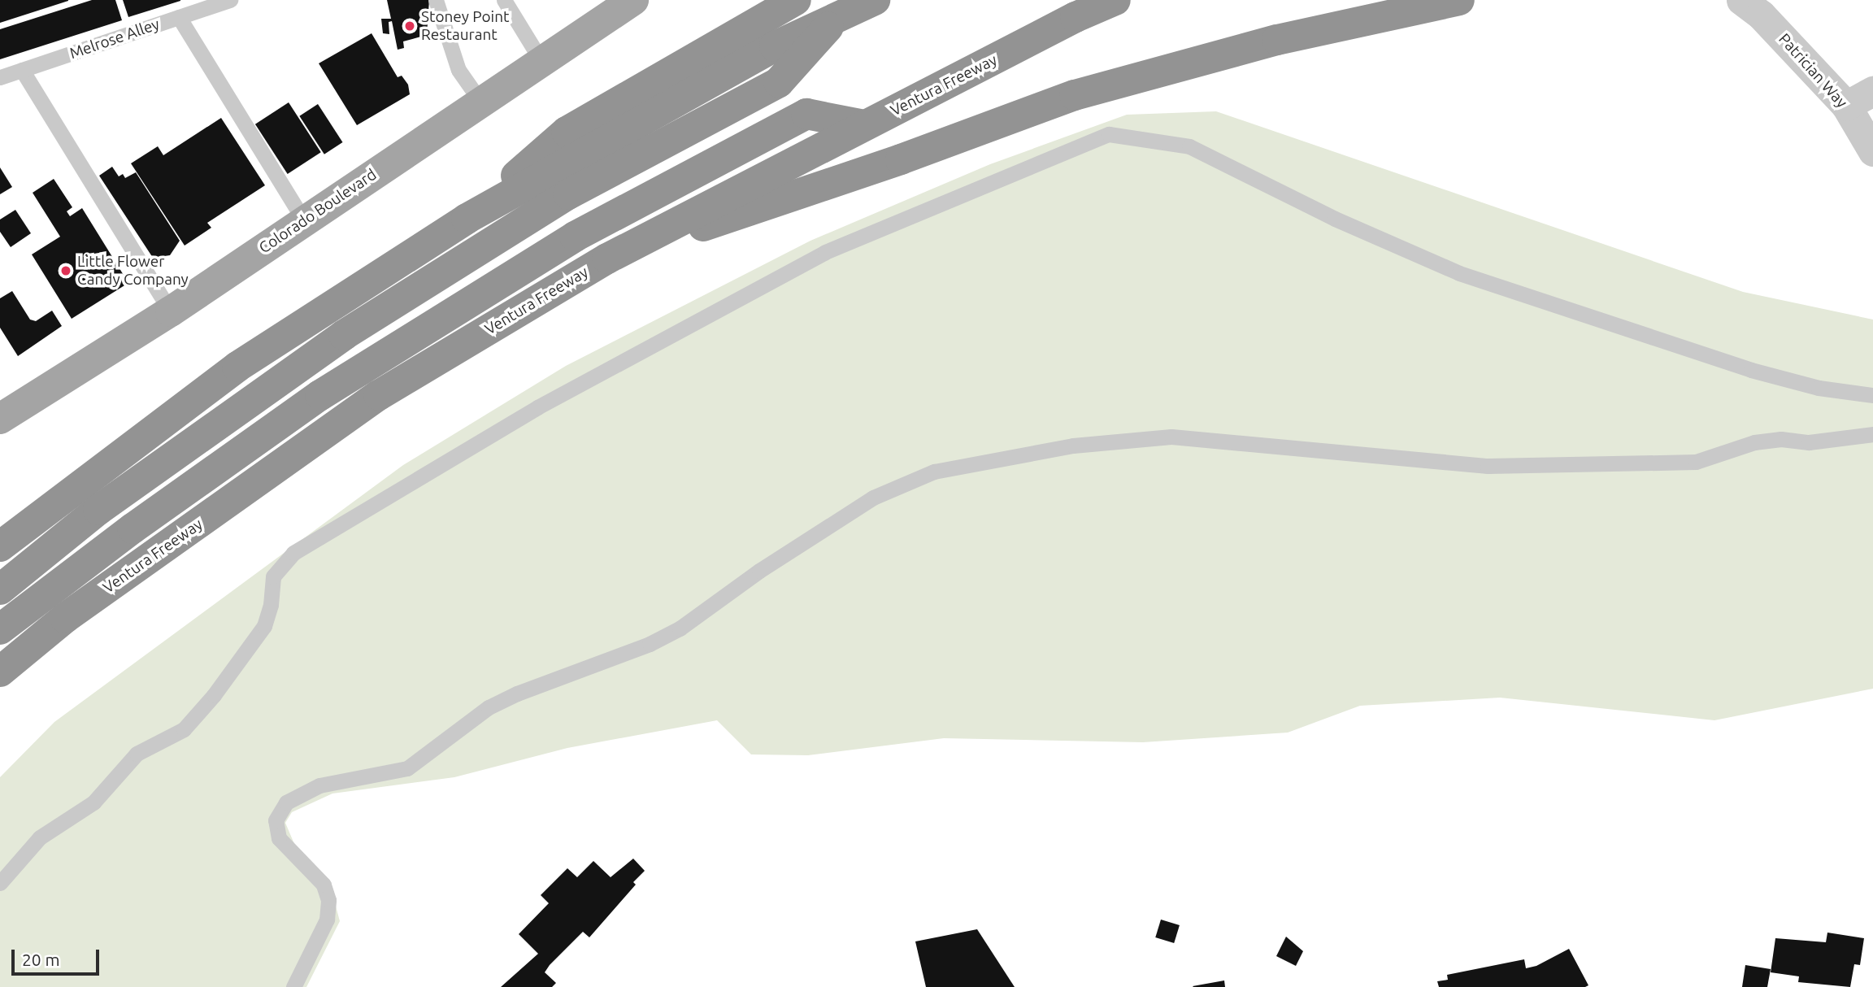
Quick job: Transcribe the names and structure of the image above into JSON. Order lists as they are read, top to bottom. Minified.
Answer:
{"streets":{"highway":["Ventura Freeway"],"main road":["Colorado Boulevard"],"street":["Patrician Way"],"lane":["Melrose Alley"]},"places":["Stoney Point Restaurant","Little Flower Candy Company"],"scale_bar":"20 m"}
